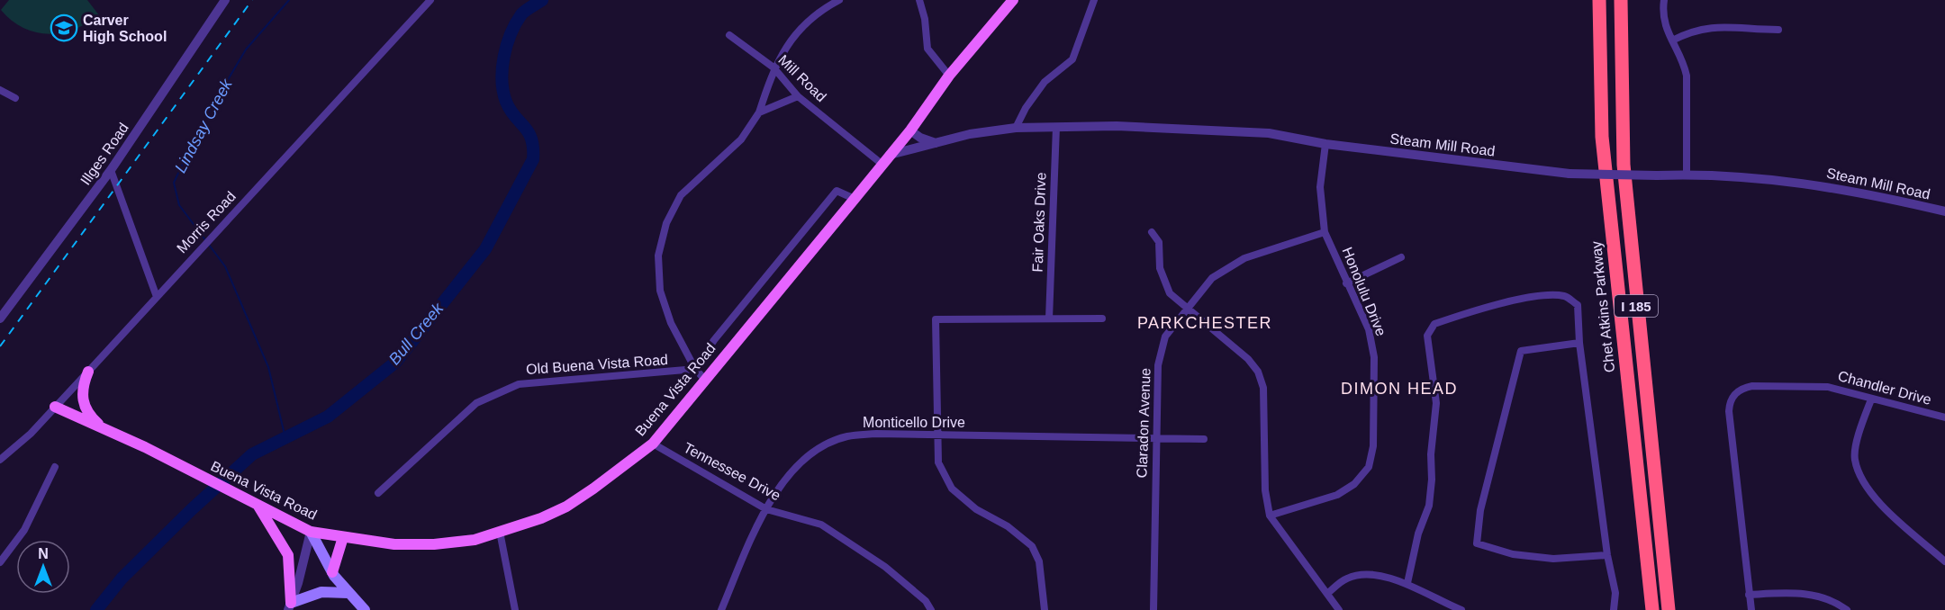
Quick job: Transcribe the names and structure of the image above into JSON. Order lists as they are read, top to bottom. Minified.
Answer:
{"streets":{"highway":["I 185","Chet Atkins Parkway"],"main road":["Buena Vista Road"],"street":["Mill Road","Steam Mill Road","Illges Road","Morris Road","Fair Oaks Drive","Honolulu Drive","Old Buena Vista Road","Chandler Drive","Monticello Drive","Claradon Avenue","Tennessee Drive"]},"crossings":[["Mill Road","Buena Vista Road"],["Steam Mill Road","Fair Oaks Drive"],["Steam Mill Road","Honolulu Drive"],["Steam Mill Road","Buena Vista Road"],["Morris Road","Buena Vista Road"],["Honolulu Drive","Claradon Avenue"],["Buena Vista Road","Tennessee Drive"],["Monticello Drive","Claradon Avenue"],["Monticello Drive","Tennessee Drive"]],"districts":["PARKCHESTER","DIMON HEAD"],"water":["Lindsay Creek","Bull Creek"],"places":{"school or university":["Carver High School"]},"north":"top"}
